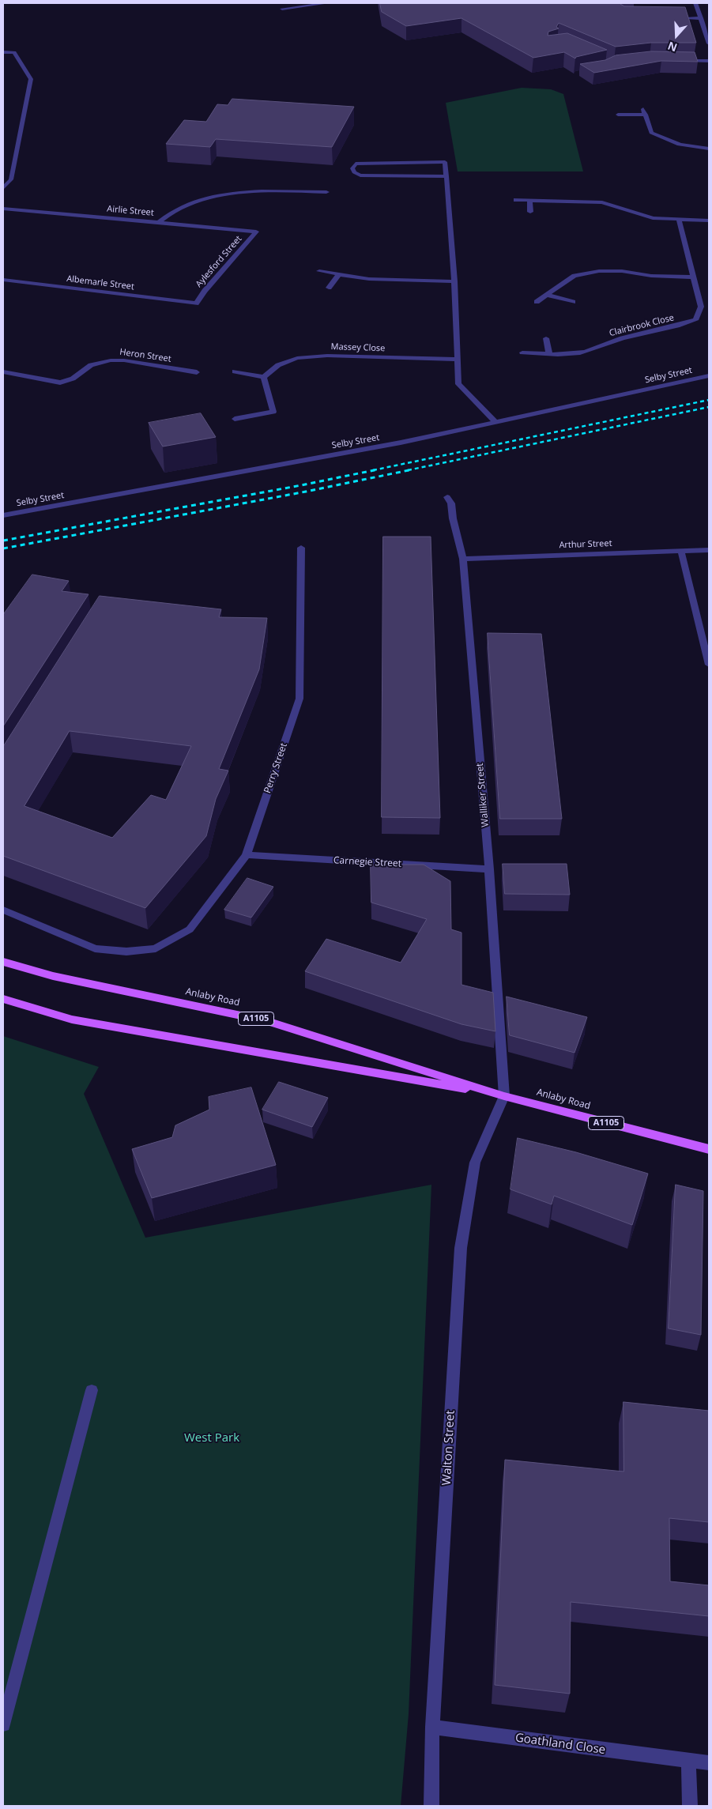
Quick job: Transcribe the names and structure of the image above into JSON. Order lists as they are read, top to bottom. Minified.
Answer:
{"streets":{"main road":["Anlaby Road","A1105"],"street":["Airlie Street","Aylesford Street","Albemarle Street","Clairbrook Close","Massey Close","Heron Street","Selby Street","Arthur Street","Perry Street","Walliker Street","Carnegie Street","Walton Street","Goathland Close"]},"crossings":[["Airlie Street","Aylesford Street"],["Aylesford Street","Albemarle Street"],["Arthur Street","Walliker Street"],["Perry Street","Carnegie Street"],["Walliker Street","Carnegie Street"],["Walliker Street","Anlaby Road"],["Walliker Street","Walton Street"],["Anlaby Road","Walton Street"],["Walton Street","Goathland Close"]],"parks":["West Park"],"north":"bottom"}
